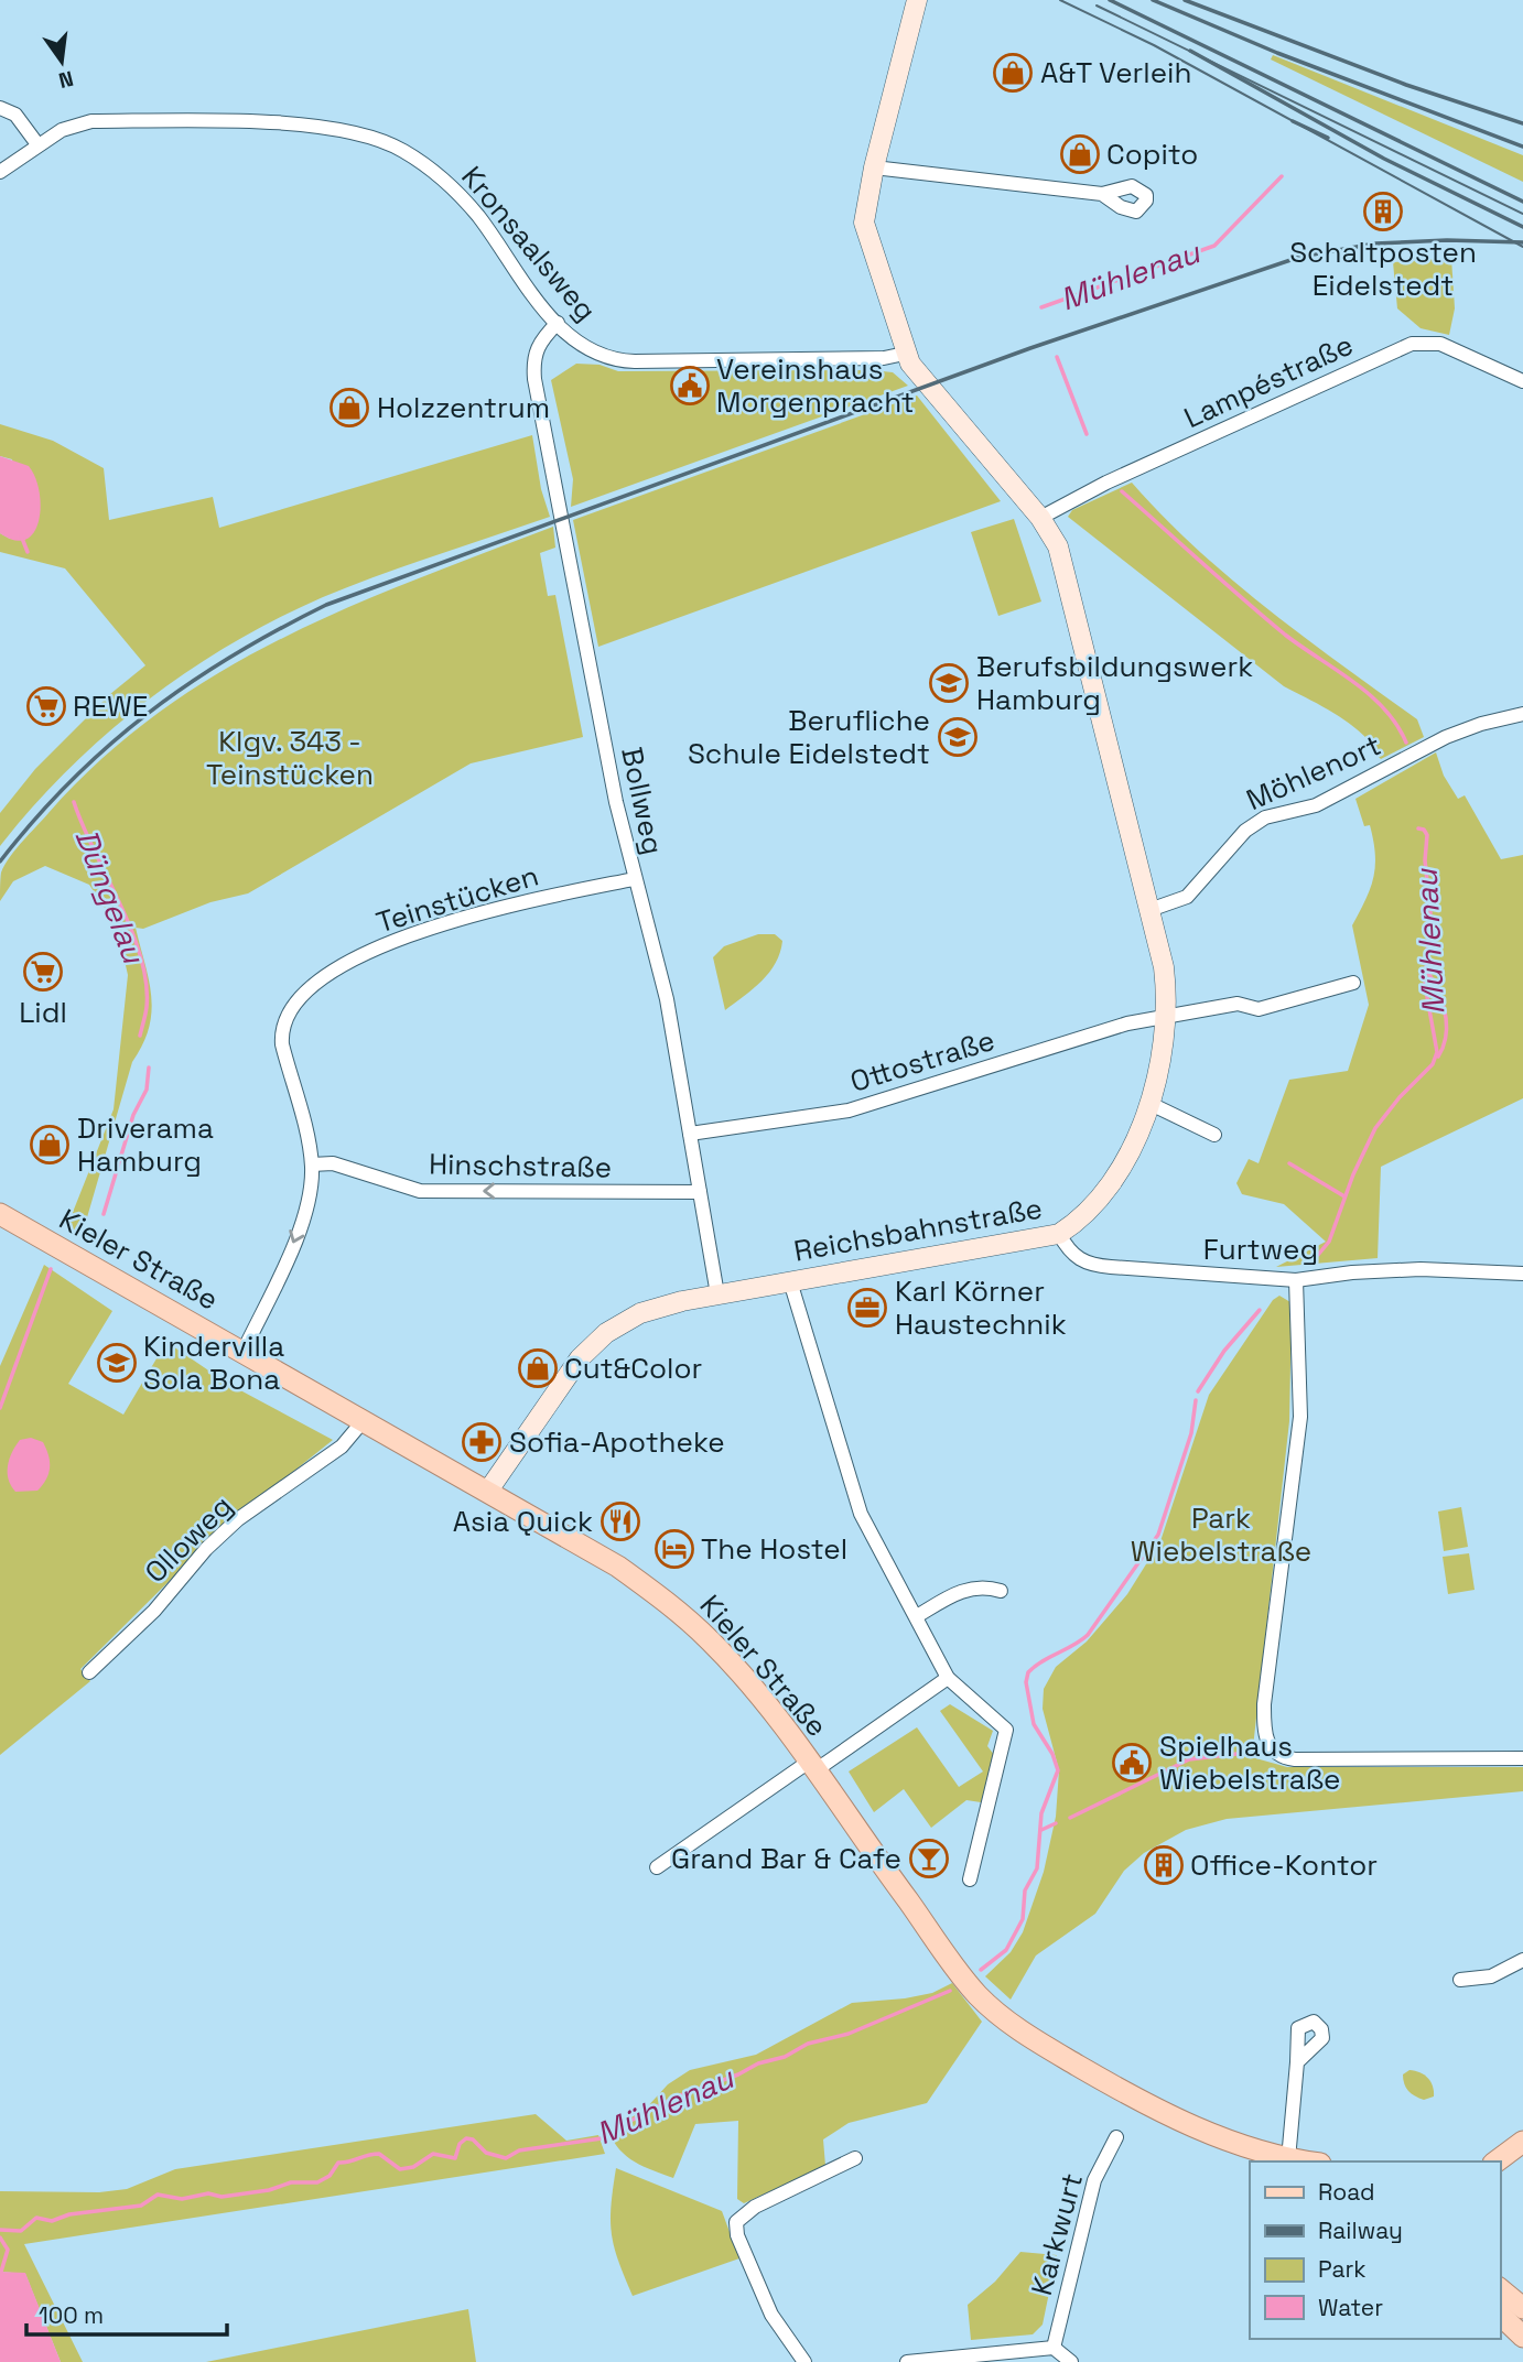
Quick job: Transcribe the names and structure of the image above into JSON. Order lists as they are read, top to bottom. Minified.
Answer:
{"streets":{"main road":["Kieler Straße"],"street":["Kronsaalsweg","Lampéstraße","Möhlenort","Bollweg","Teinstücken","Ottostraße","Hinschstraße","Reichsbahnstraße","Furtweg","Olloweg","Karkwurt"]},"crossings":[["Kronsaalsweg","Bollweg"],["Kronsaalsweg","Reichsbahnstraße"],["Lampéstraße","Reichsbahnstraße"],["Möhlenort","Reichsbahnstraße"],["Bollweg","Teinstücken"],["Bollweg","Ottostraße"],["Bollweg","Hinschstraße"],["Bollweg","Reichsbahnstraße"],["Teinstücken","Hinschstraße"],["Ottostraße","Reichsbahnstraße"],["Reichsbahnstraße","Furtweg"],["Reichsbahnstraße","Kieler Straße"],["Kieler Straße","Olloweg"]],"one_way":["Hinschstraße"],"water":["Mühlenau","Düngelau"],"parks":["Klgv. 343 - Teinstücken","Park Wiebelstraße"],"places":{"shop":["A&T Verleih","Copito","Holzzentrum","Driverama Hamburg","Cut&Color"],"building":["Schaltposten Eidelstedt","Office-Kontor"],"public building":["Vereinshaus Morgenpracht","Spielhaus Wiebelstraße"],"school or university":["Berufsbildungswerk Hamburg","Berufliche Schule Eidelstedt","Kindervilla Sola Bona"],"supermarket":["REWE","Lidl"],"office":["Karl Körner Haustechnik"],"pharmacy":["Sofia-Apotheke"],"restaurant":["Asia Quick"],"hotel":["The Hostel"],"bar":["Grand Bar & Cafe"]},"legend":["Road","Railway","Park","Water"],"scale_bar":"100 m","north":"bottom"}
